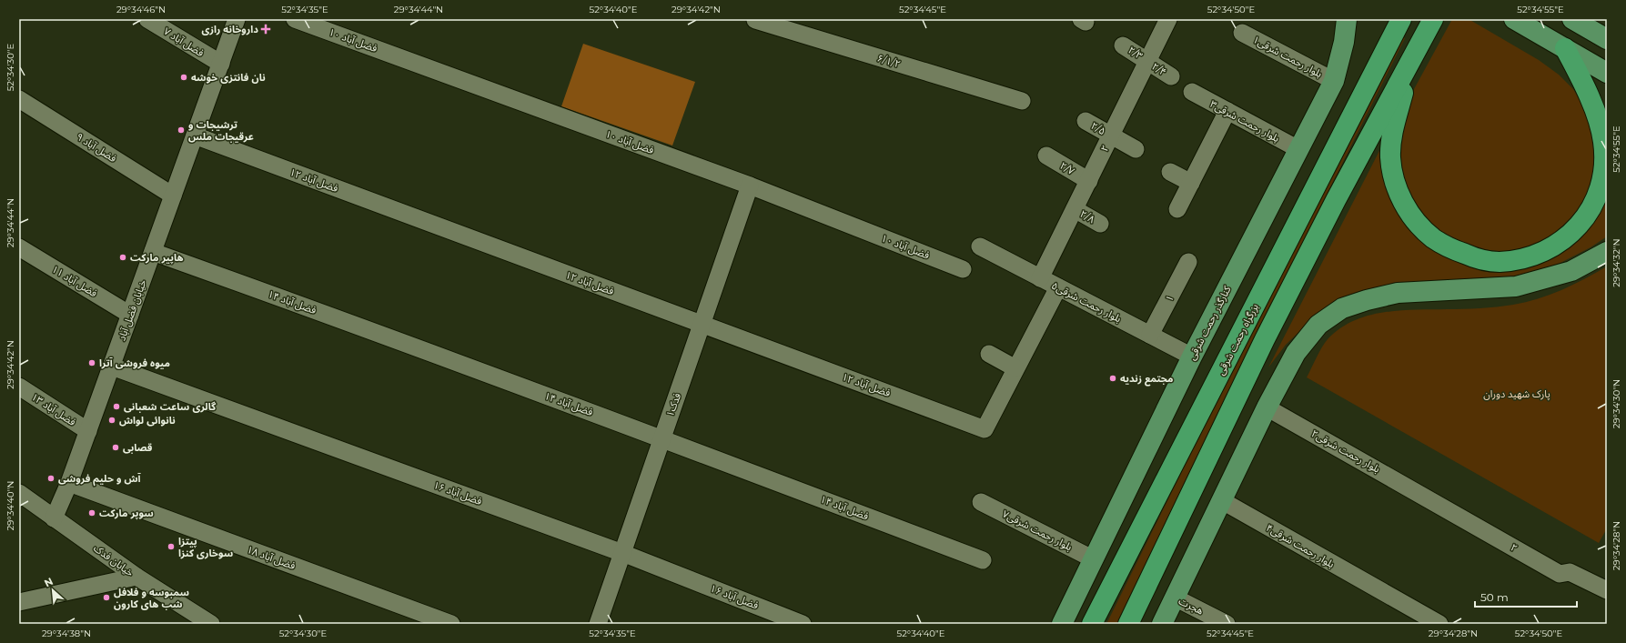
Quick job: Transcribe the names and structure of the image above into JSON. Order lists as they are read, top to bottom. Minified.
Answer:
{"streets":{"highway":["بزرگراه رحمت شرقی"],"main road":["کنارگذر رحمت شرقی"],"street":["فضل آباد ۱۰","فضل آباد ۷","۲/۳","بلوار رحمت شرقی۱","۶/۱/۲","۲/۴","بلوار رحمت شرقی۳","۲/۵","فضل آباد ۹","۲","۲/۷","فضل آباد ۱۲","۲/۸","فضل آباد ۱۱","۱","فضل آباد ۱۴","۵بلوار رحمت شرقی","خیابان فضل آباد","فدک۱","فضل آباد ۱۳","بلوار رحمت شرقی۲","فضل آباد ۱۶","بلوار رحمت شرقی۷","بلوار رحمت شرقی۴","فضل آباد ۱۸","خیابان فدک","هجرت"]},"crossings":[["فضل آباد ۱۰","فدک۱"],["فضل آباد ۷","خیابان فضل آباد"],["۲/۳","۲/۴"],["۲/۳","۲"],["بلوار رحمت شرقی۱","کنارگذر رحمت شرقی"],["۲/۴","۲"],["بلوار رحمت شرقی۳","کنارگذر رحمت شرقی"],["۲/۵","۲"],["فضل آباد ۹","خیابان فضل آباد"],["۲","۲/۷"],["۲","۲/۸"],["۲","۵بلوار رحمت شرقی"],["۲","بلوار رحمت شرقی۲"],["فضل آباد ۱۲","خیابان فضل آباد"],["فضل آباد ۱۲","فدک۱"],["فضل آباد ۱۱","خیابان فضل آباد"],["۱","۵بلوار رحمت شرقی"],["فضل آباد ۱۴","خیابان فضل آباد"],["فضل آباد ۱۴","فدک۱"],["۵بلوار رحمت شرقی","کنارگذر رحمت شرقی"],["خیابان فضل آباد","فضل آباد ۱۳"],["خیابان فضل آباد","فضل آباد ۱۶"],["خیابان فضل آباد","فضل آباد ۱۸"],["خیابان فضل آباد","خیابان فدک"],["کنارگذر رحمت شرقی","بلوار رحمت شرقی۷"],["فدک۱","فضل آباد ۱۶"]],"parks":["پارک شهید دوران"],"places":{"health":["داروخانه رازی"],"other":["نان فانتزی خوشه","ترشیجات و عرقیجات ملس","هاپیر مارکت","میوه فروشی آترا","مجتمع زندیه","گالری ساعت شعبانی","نانوائی لواش","قصابی","آش و حلیم فروشی","سوپر مارکت","پيتزا سوخارى كنزا","سمبوسه و فلافل شب های کارون"]},"scale_bar":"50 m","north":"top left","coordinates":["29°34'46\"N","52°34'35\"E","29°34'44\"N","52°34'40\"E","29°34'42\"N","52°34'45\"E","52°34'50\"E","52°34'55\"E","52°34'30\"E","29°34'32\"N","29°34'30\"N","29°34'40\"N","29°34'28\"N","29°34'38\"N"]}
